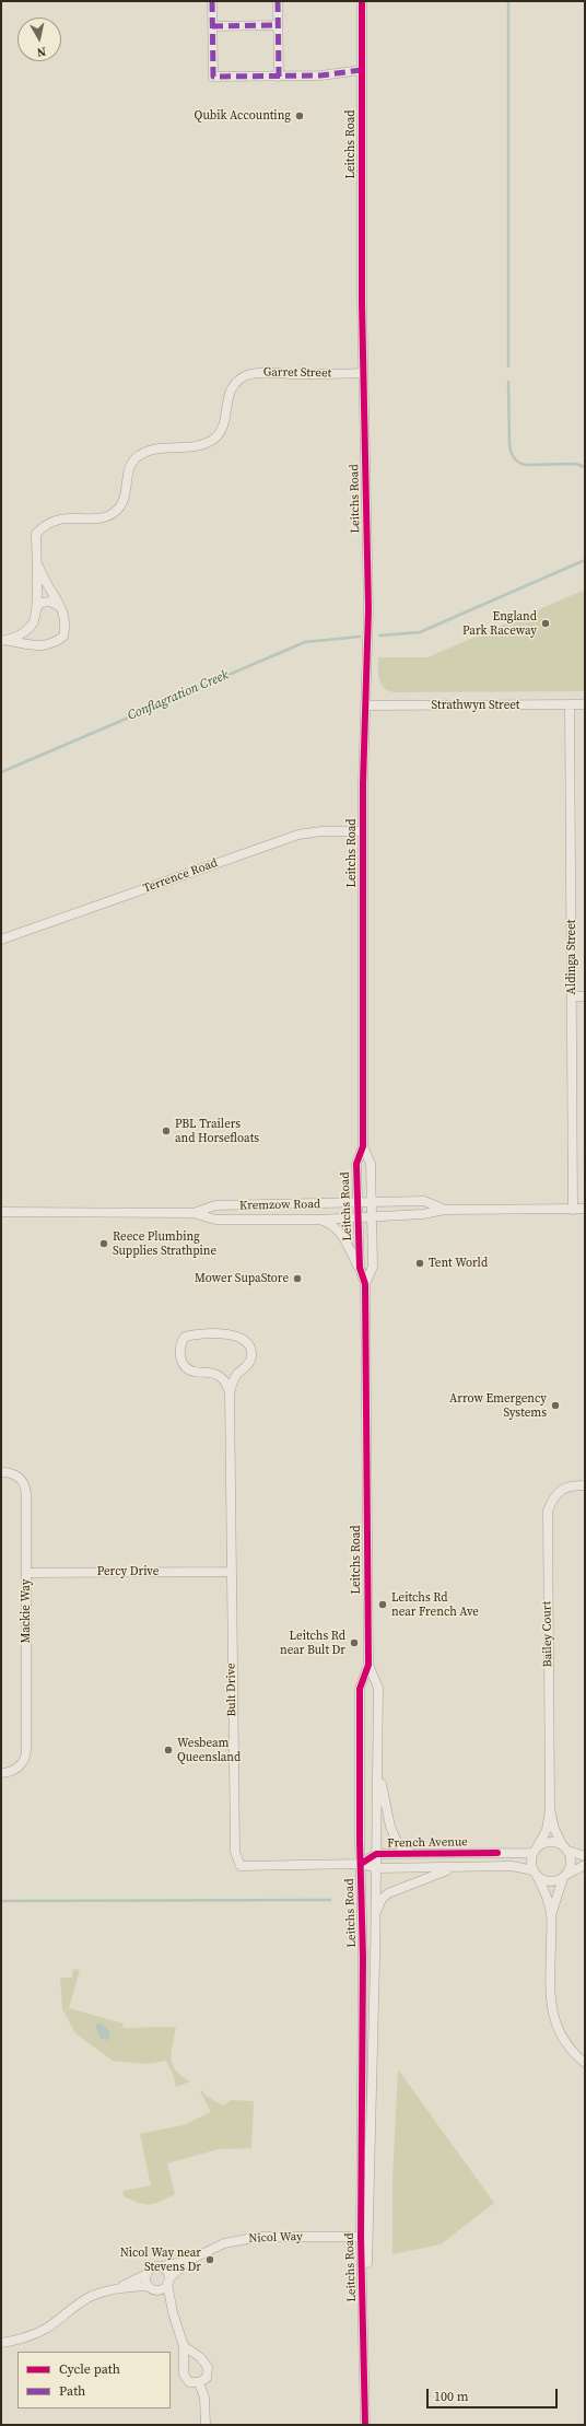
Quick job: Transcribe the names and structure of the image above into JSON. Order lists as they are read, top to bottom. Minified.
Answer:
{"streets":{"street":["Leitchs Road","Garret Street","Strathwyn Street","Terrence Road","Aldinga Street","Kremzow Road","Percy Drive","Mackie Way","Bailey Court","Bult Drive","French Avenue","Nicol Way"]},"crossings":[["Leitchs Road","Garret Street"],["Leitchs Road","Strathwyn Street"],["Leitchs Road","Terrence Road"],["Leitchs Road","Kremzow Road"],["Leitchs Road","Bult Drive"],["Leitchs Road","French Avenue"],["Leitchs Road","Nicol Way"],["Strathwyn Street","Aldinga Street"],["Aldinga Street","Kremzow Road"],["Percy Drive","Mackie Way"],["Percy Drive","Bult Drive"],["Bailey Court","French Avenue"],["Bult Drive","French Avenue"]],"water":["Conflagration Creek"],"places":["Qubik Accounting","England Park Raceway","PBL Trailers and Horsefloats","Reece Plumbing Supplies Strathpine","Tent World","Mower SupaStore","Arrow Emergency Systems","Leitchs Rd near French Ave","Leitchs Rd near Bult Dr","Wesbeam Queensland","Nicol Way near Stevens Dr"],"legend":["Cycle path","Path"],"scale_bar":"100 m","north":"bottom"}
